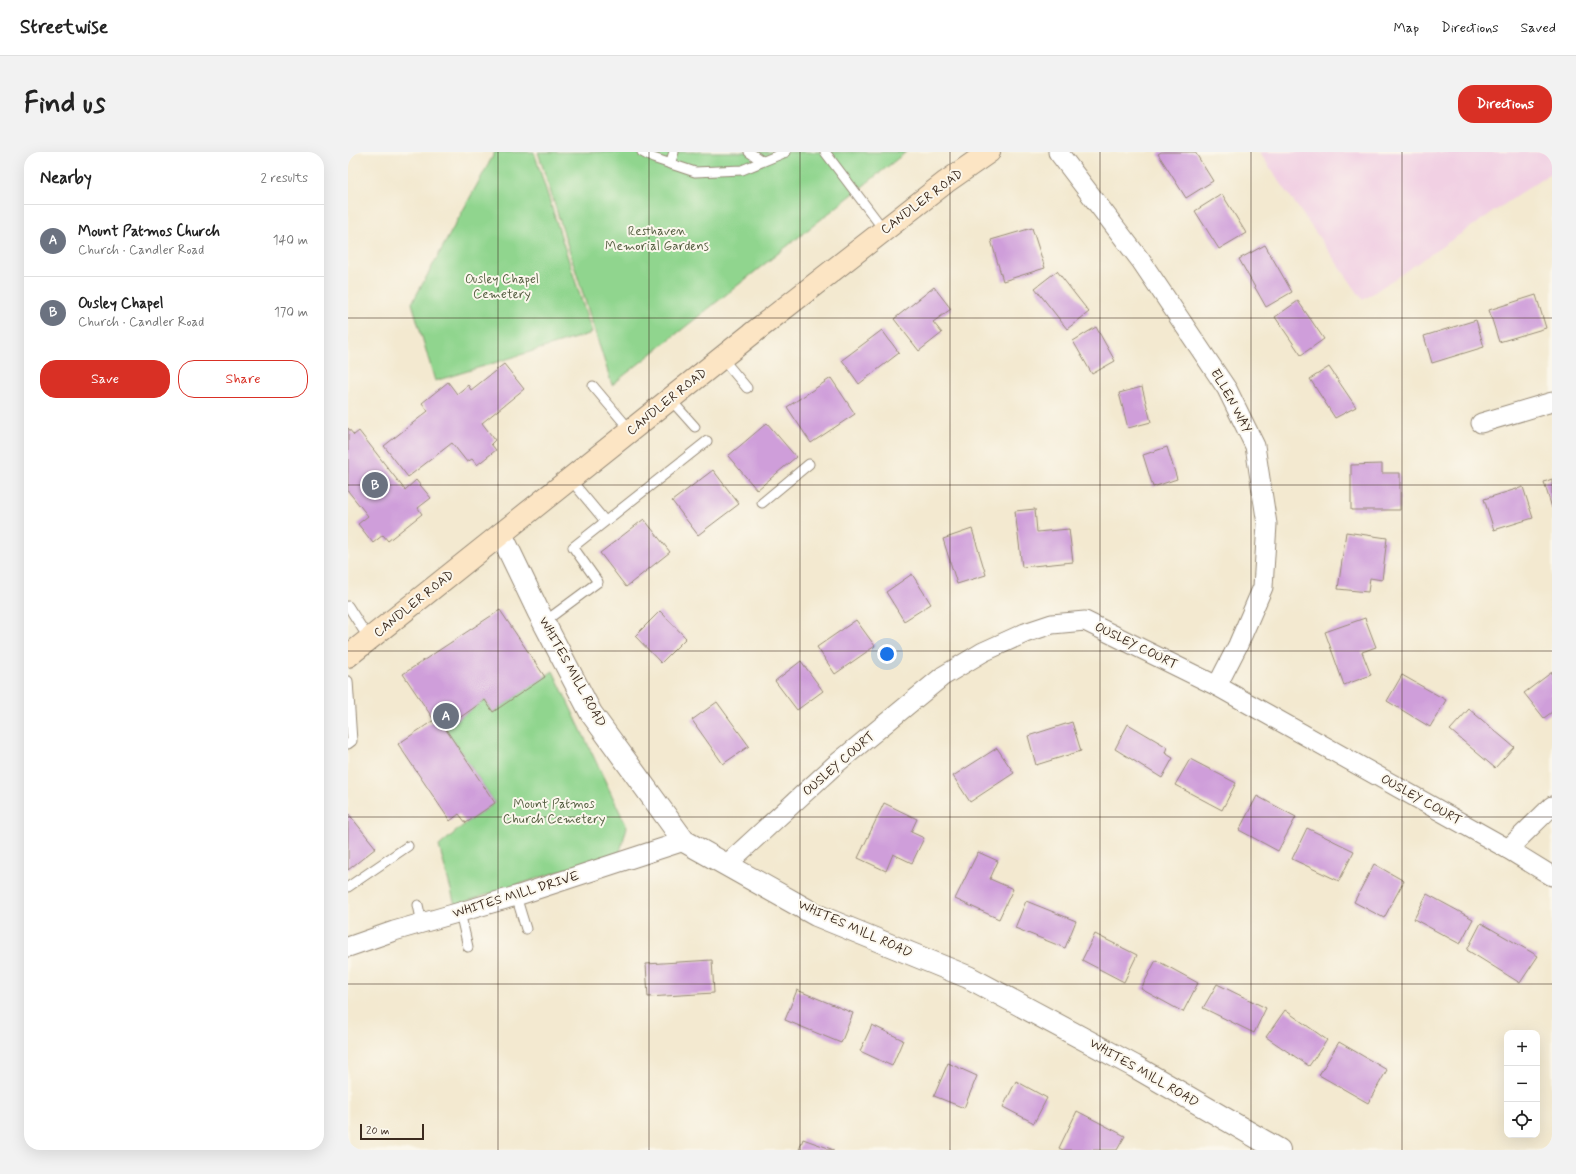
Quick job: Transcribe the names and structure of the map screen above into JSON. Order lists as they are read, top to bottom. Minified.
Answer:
{"streets":{"main road":["CANDLER ROAD"],"street":["ELLEN WAY","OUSLEY COURT","WHITES MILL ROAD","WHITES MILL DRIVE"]},"crossings":[["CANDLER ROAD","WHITES MILL ROAD"],["ELLEN WAY","OUSLEY COURT"],["OUSLEY COURT","WHITES MILL ROAD"],["WHITES MILL ROAD","WHITES MILL DRIVE"]],"parks":["Resthaven Memorial Gardens","Ousley Chapel Cemetery","Mount Patmos Church Cemetery"],"scale_bar":"20 m","page":{"header":"Streetwise","nav":["Map","Directions","Saved"],"buttons":["Directions",["Save","Share"]],"title":"Find us","heading":["Nearby","2 results"],"list":[{"mark":"A","name":"Mount Patmos Church","note":"Church · Candler Road","value":"140 m"},{"mark":"B","name":"Ousley Chapel","note":"Church · Candler Road","value":"170 m"}],"pins":["B","A"],"map_buttons":["+","−"],"scale":"20 m"}}
